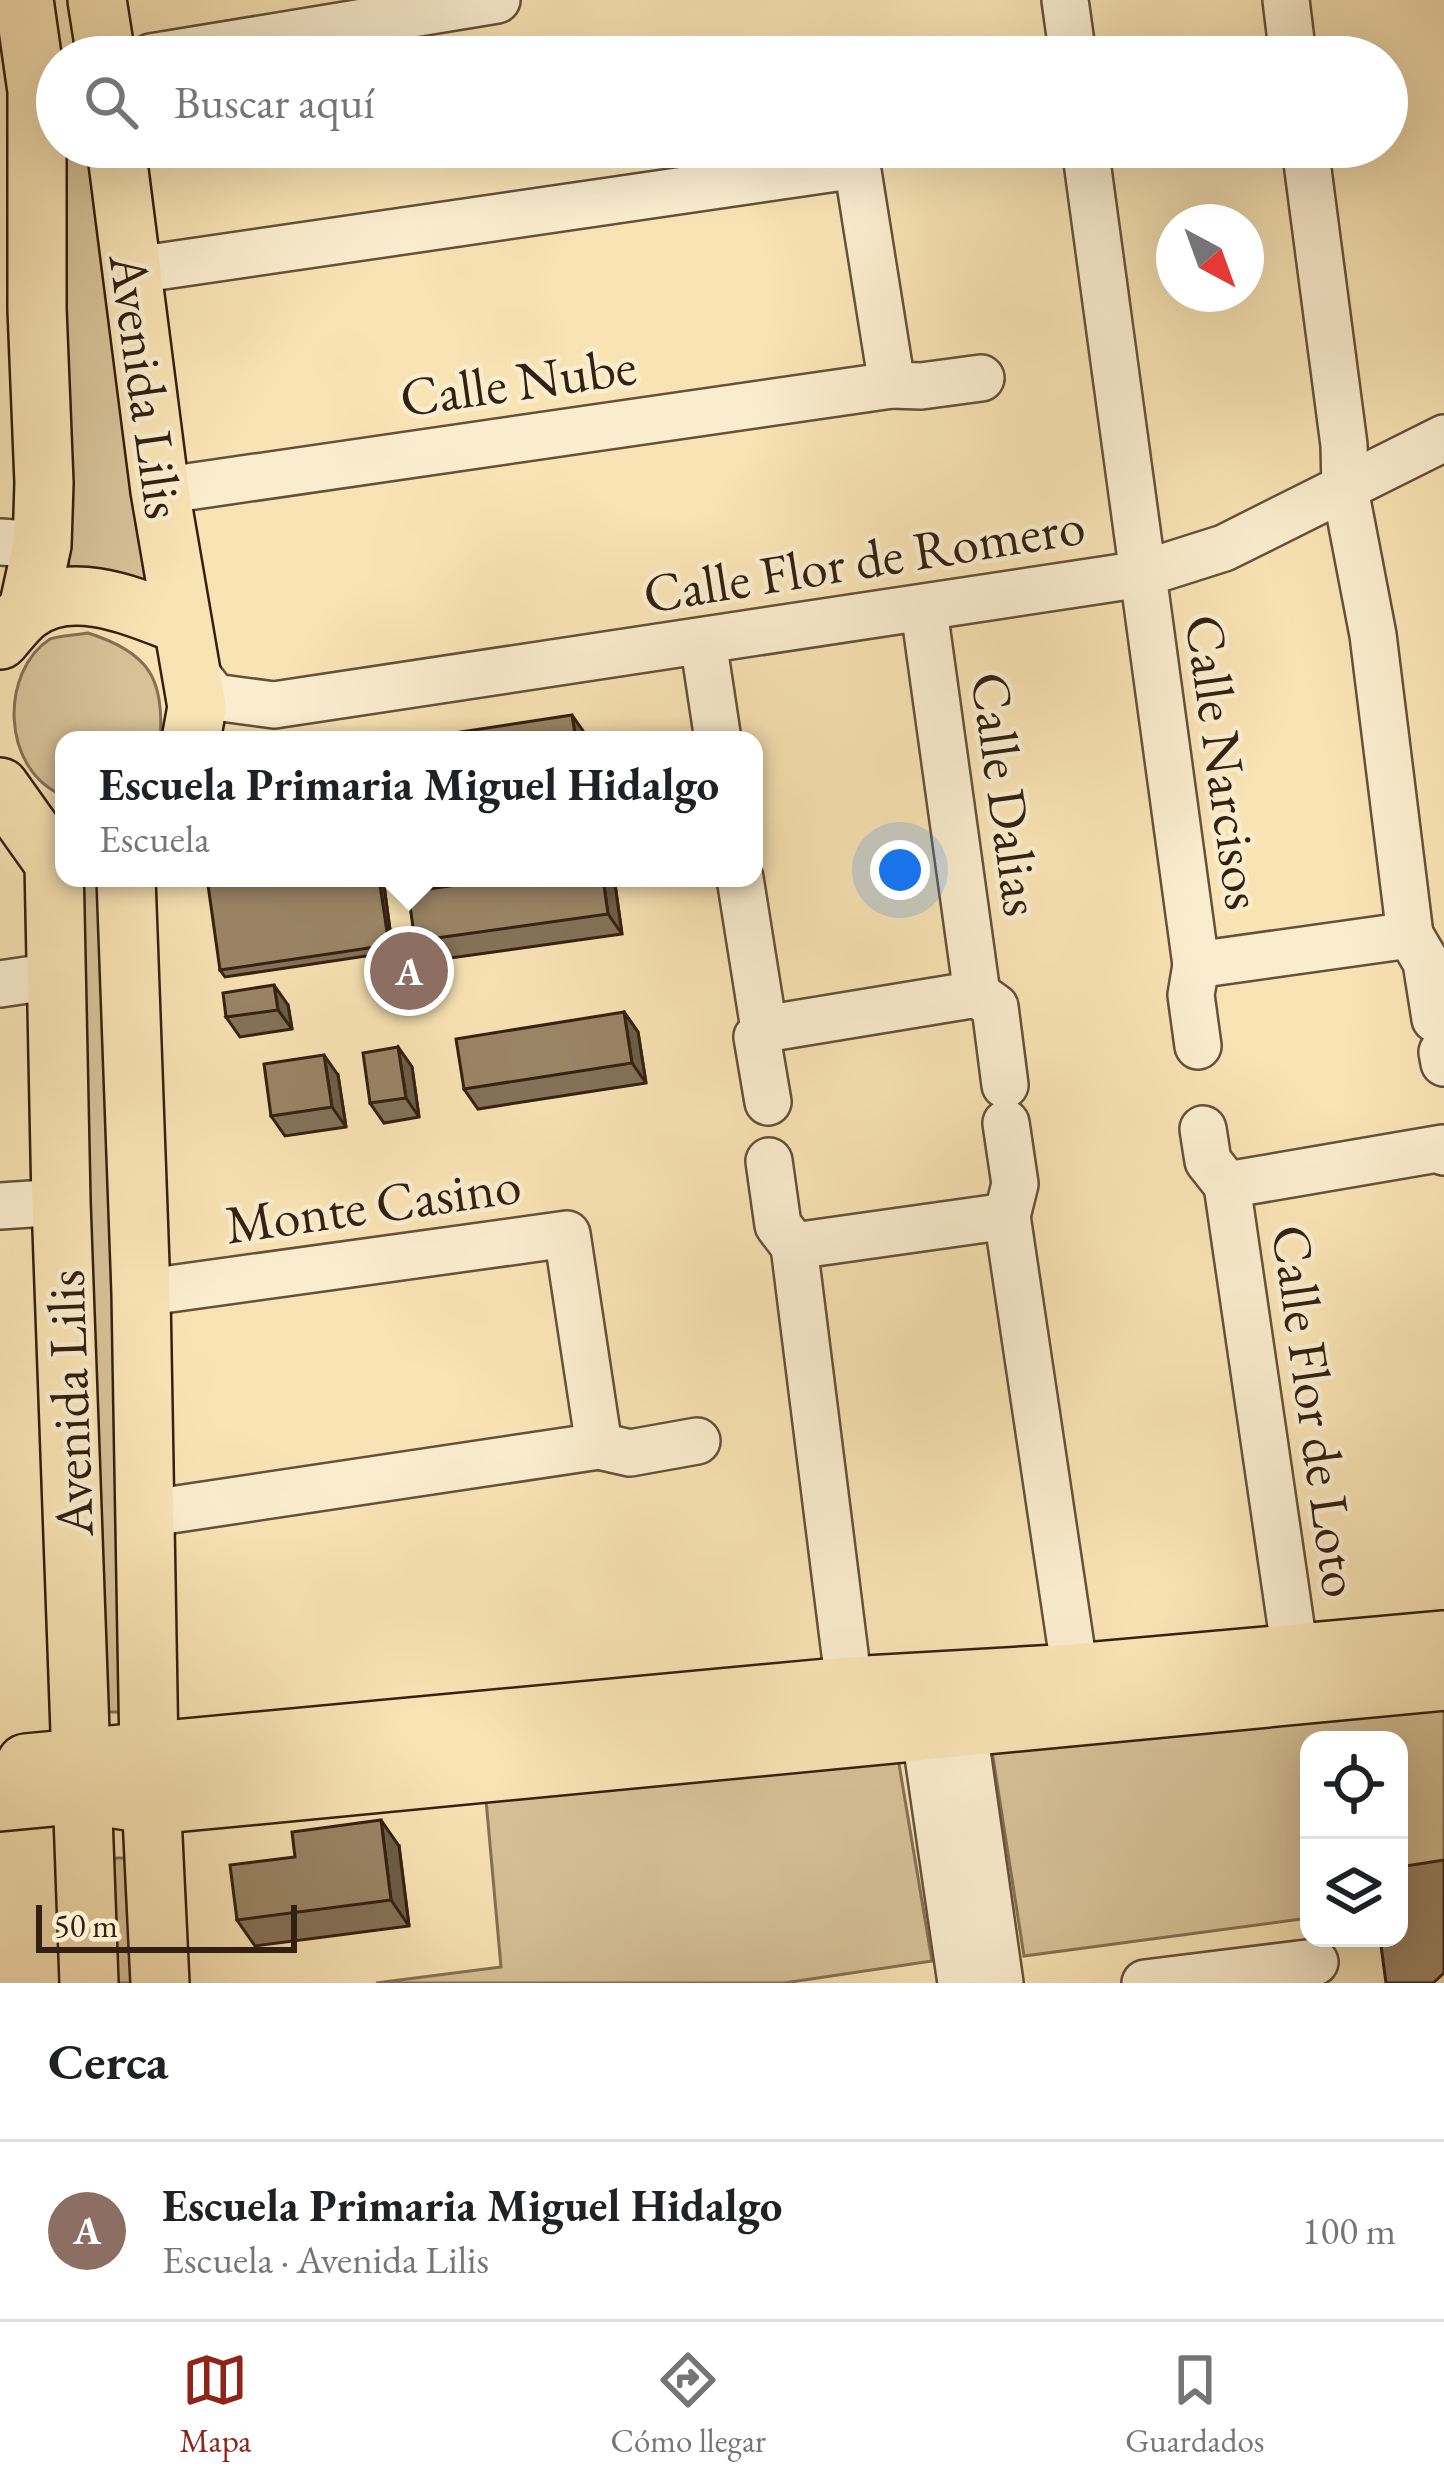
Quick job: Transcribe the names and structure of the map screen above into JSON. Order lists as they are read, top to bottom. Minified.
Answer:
{"streets":{"main road":["Avenida Lilis"],"street":["Calle Nube","Calle Flor de Romero","Calle Narcisos","Calle Dalias","Monte Casino","Calle Flor de Loto"]},"crossings":[["Calle Nube","Avenida Lilis"],["Avenida Lilis","Calle Flor de Romero"],["Avenida Lilis","Monte Casino"],["Calle Flor de Romero","Calle Narcisos"],["Calle Flor de Romero","Calle Dalias"]],"scale_bar":"50 m","north":"bottom right","page":{"search":"Buscar aquí","popup":["Escuela Primaria Miguel Hidalgo","Escuela"],"pins":"A","scale":"50 m","heading":"Cerca","list":[{"mark":"A","name":"Escuela Primaria Miguel Hidalgo","note":"Escuela · Avenida Lilis","value":"100 m"}],"nav":["Mapa","Cómo llegar","Guardados"]}}
